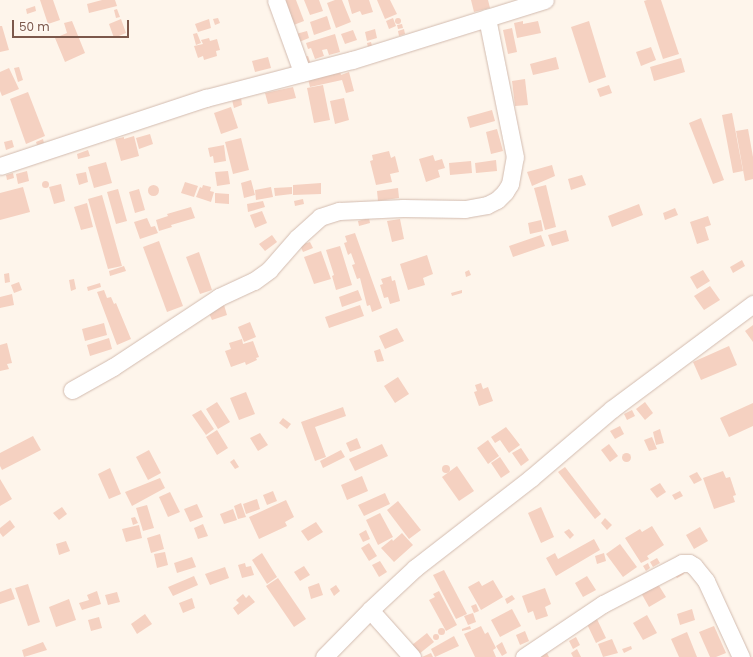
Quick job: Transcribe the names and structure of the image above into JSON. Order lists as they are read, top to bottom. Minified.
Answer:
{"scale_bar":"50 m"}
